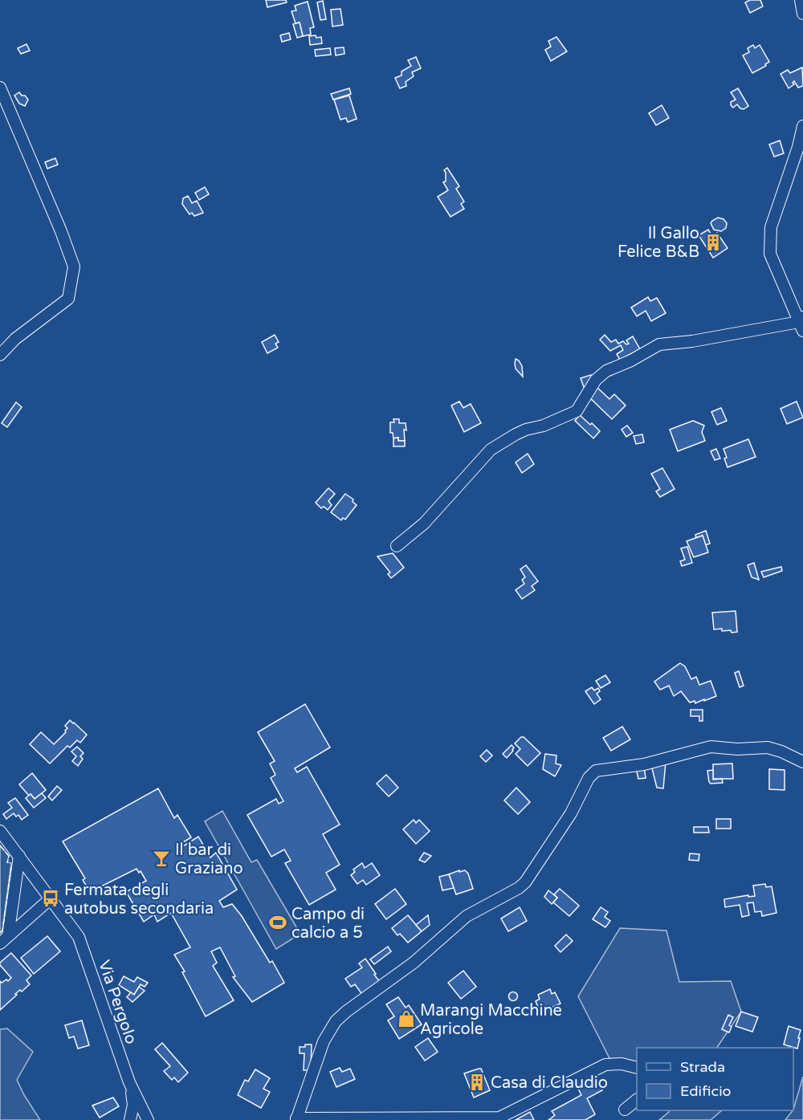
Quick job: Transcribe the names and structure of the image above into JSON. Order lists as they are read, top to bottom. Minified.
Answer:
{"streets":{"street":["Via Pergolo"]},"places":{"building":["Il Gallo Felice B&B","Casa di Claudio"],"bar":["Il bar di Graziano"],"bus stop":["Fermata degli autobus secondaria"],"sports":["Campo di calcio a 5"],"shop":["Marangi Macchine Agricole"]},"legend":["Strada","Edificio"]}
